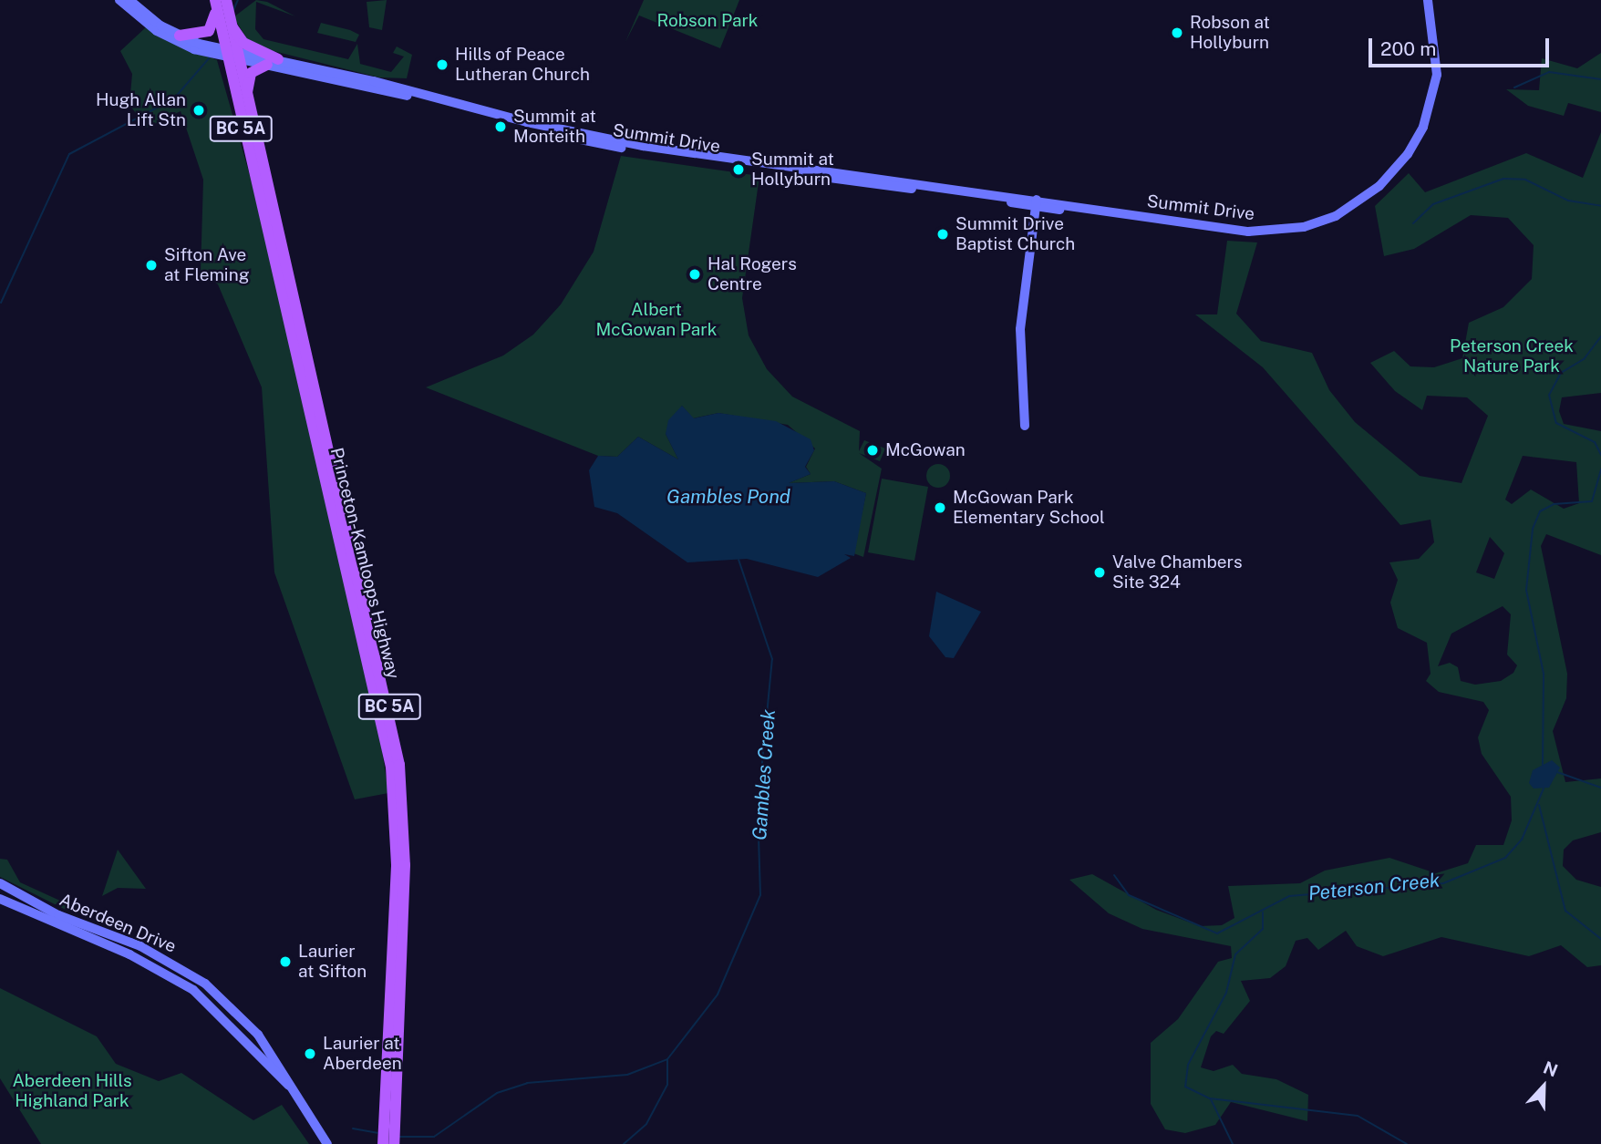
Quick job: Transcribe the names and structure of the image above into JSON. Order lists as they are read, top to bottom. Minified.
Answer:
{"streets":{"main road":["BC 5A","Summit Drive","Princeton-Kamloops Highway","Aberdeen Drive"]},"crossings":[["Summit Drive","Princeton-Kamloops Highway"]],"water":["Gambles Pond","Gambles Creek","Peterson Creek"],"parks":["Robson Park","Albert McGowan Park","Peterson Creek Nature Park","Aberdeen Hills Highland Park"],"places":["Robson at Hollyburn","Hills of Peace Lutheran Church","Hugh Allan Lift Stn","Summit at Monteith","Summit at Hollyburn","Summit Drive Baptist Church","Sifton Ave at Fleming","Hal Rogers Centre","McGowan","McGowan Park Elementary School","Valve Chambers Site 324","Laurier at Sifton","Laurier at Aberdeen"],"scale_bar":"200 m","north":"top"}
